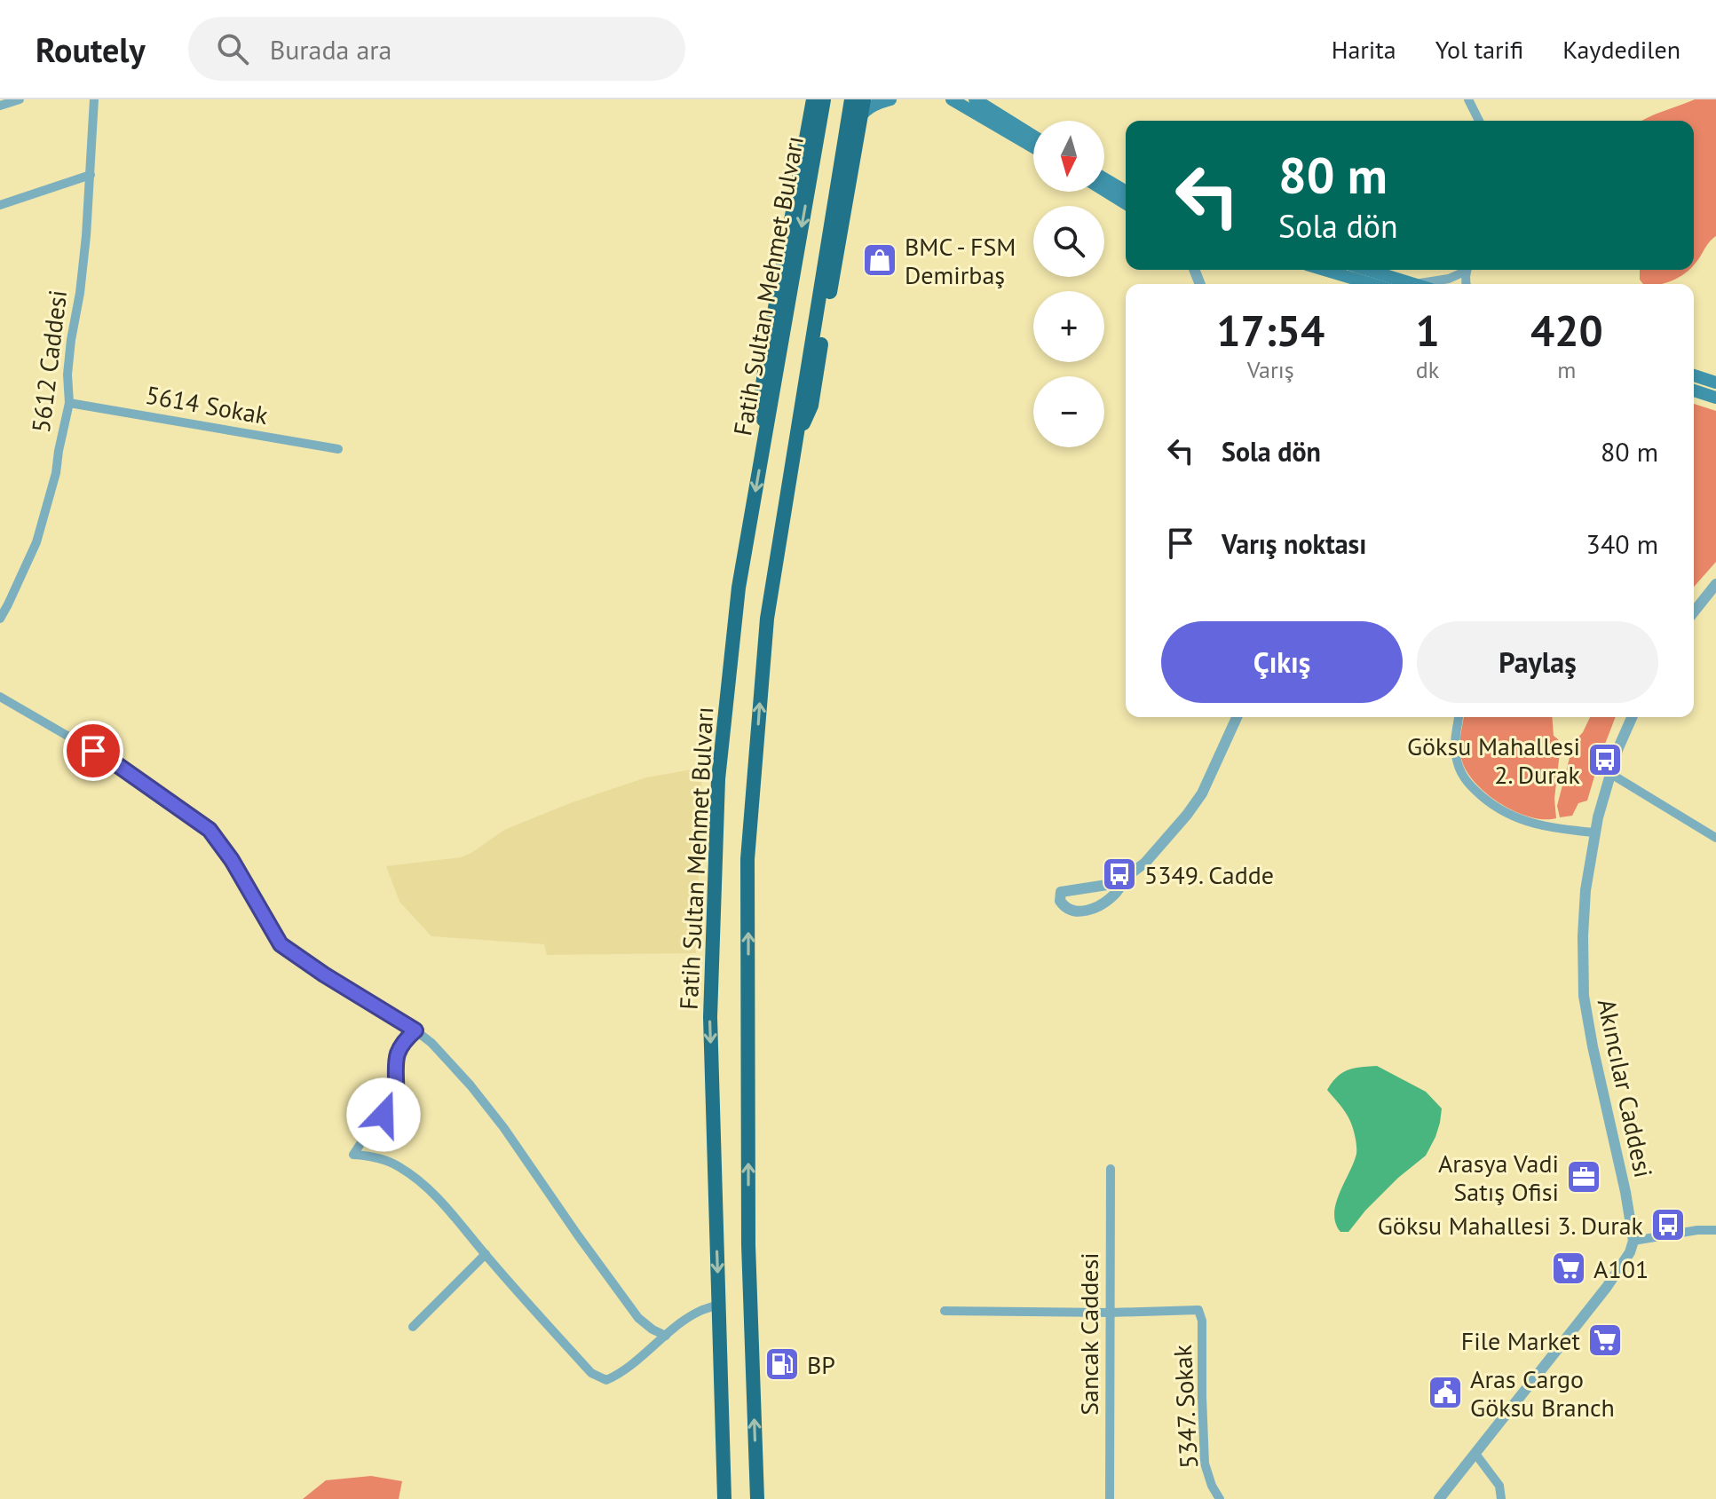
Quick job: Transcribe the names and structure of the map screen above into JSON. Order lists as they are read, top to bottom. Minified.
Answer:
{"streets":{"highway":["Fatih Sultan Mehmet Bulvarı"],"street":["5612 Caddesi","5614 Sokak","Akıncılar Caddesi","Sancak Caddesi","5347. Sokak"]},"crossings":[["5612 Caddesi","5614 Sokak"],["Sancak Caddesi","5347. Sokak"]],"places":{"shop":["BMC - FSM Demirbaş"],"bus stop":["Göksu Mahallesi 2. Durak","5349. Cadde","Göksu Mahallesi 3. Durak"],"office":["Arasya Vadi Satış Ofisi"],"supermarket":["A101","File Market"],"fuel station":["BP"],"public building":["Aras Cargo Göksu Branch"]},"north":"bottom","page":{"header":"Routely","search":"Burada ara","nav":["Harita","Yol tarifi","Kaydedilen"],"map_buttons":["+","−"],"turn":["80 m","Sola dön"],"eta":["17:54","Varış","1","dk","420","m"],"list":[{"name":"Sola dön","value":"80 m"},{"name":"Varış noktası","value":"340 m"}],"buttons":["Çıkış","Paylaş"]}}
